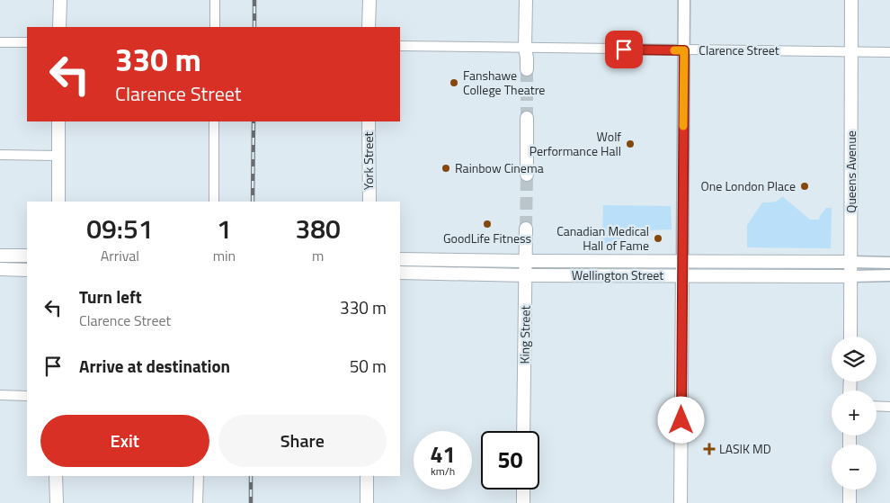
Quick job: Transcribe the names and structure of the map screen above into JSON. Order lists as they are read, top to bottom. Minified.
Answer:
{"streets":{"main road":["York Street","Queens Avenue","Wellington Street","King Street"],"street":["Clarence Street"]},"crossings":[["Clarence Street","Queens Avenue"],["Queens Avenue","Wellington Street"],["Wellington Street","King Street"]],"places":{"other":["Fanshawe College Theatre","Wolf Performance Hall","Rainbow Cinema","One London Place","GoodLife Fitness","Canadian Medical Hall of Fame"],"health":["LASIK MD"]},"page":{"turn":["330 m","Clarence Street"],"eta":["09:51","Arrival","1","min","380","m"],"list":[{"name":"Turn left","note":"Clarence Street","value":"330 m"},{"name":"Arrive at destination","value":"50 m"}],"map_buttons":["+","−"],"buttons":["Exit","Share"],"speed":"41 km/h","limit":"50"}}
